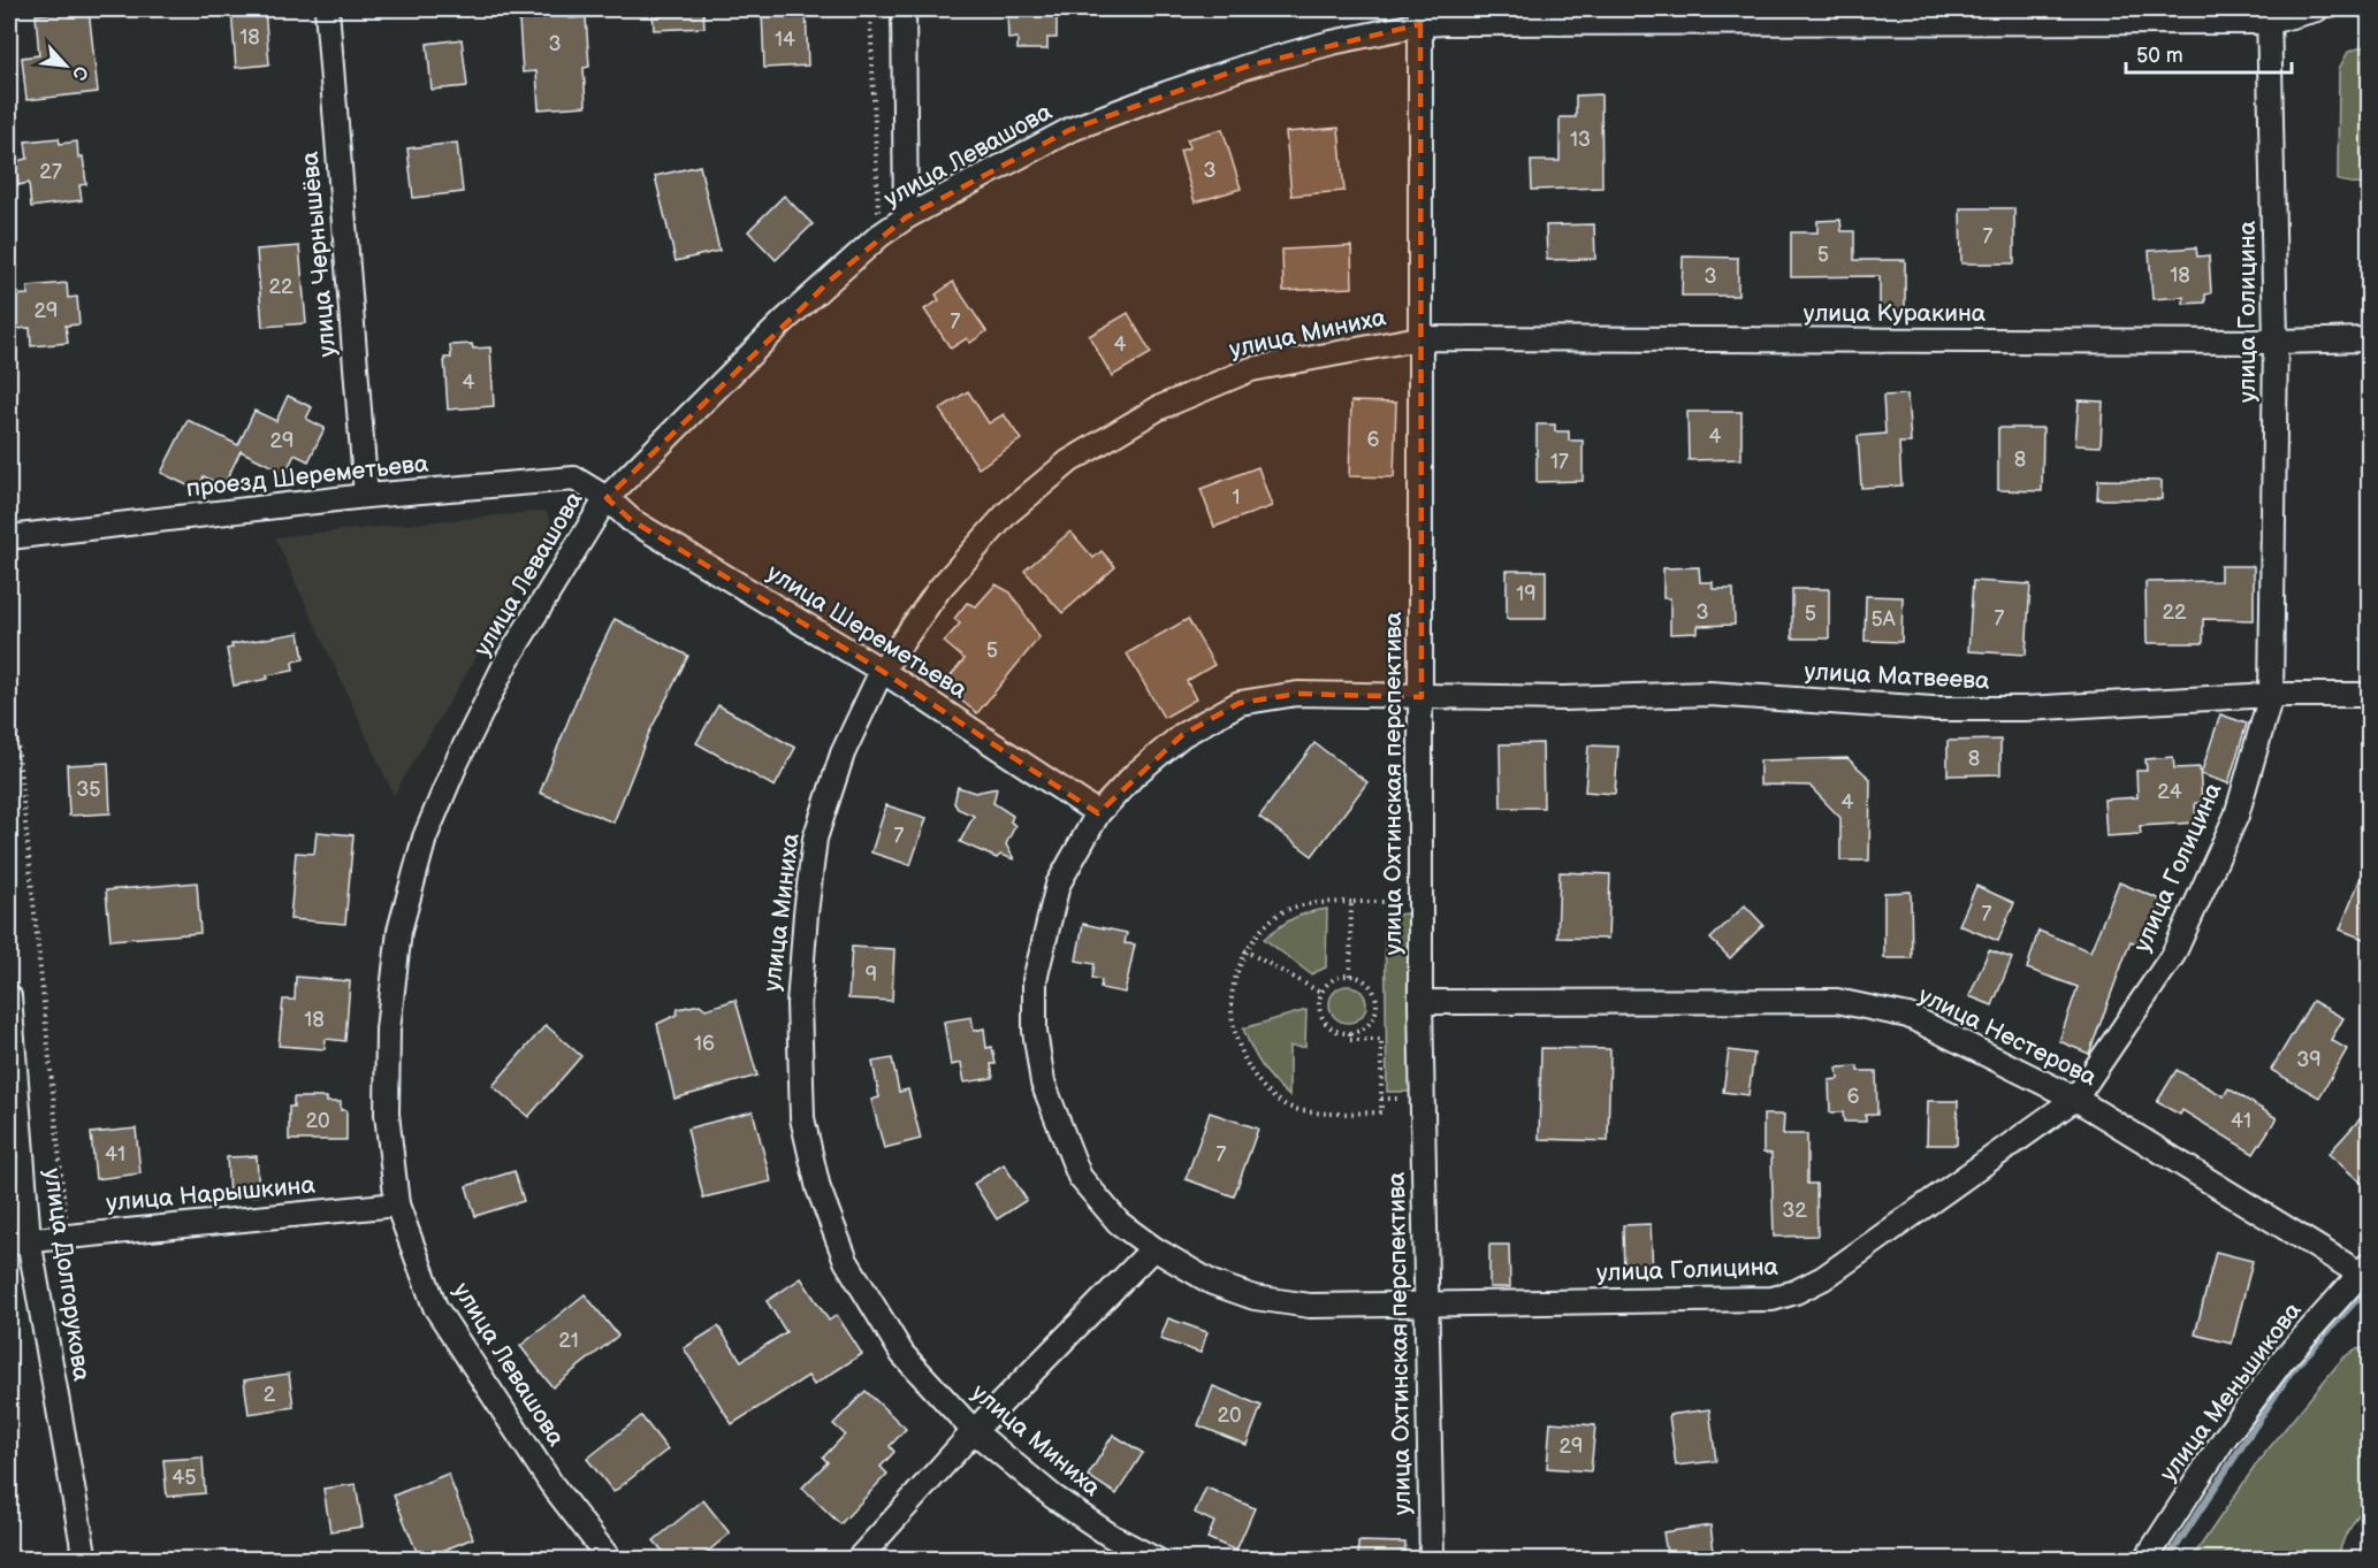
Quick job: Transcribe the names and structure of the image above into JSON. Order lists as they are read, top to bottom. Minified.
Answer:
{"streets":{"street":["улица Левашова","улица Чернышёва","улица Голицина","улица Куракина","улица Миниха","проезд Шереметьева","улица Шереметьева","улица Матвеева","улица Охтинская перспектива","улица Нестерова","улица Нарышкина","улица Долгорукова","улица Меньшикова"]},"crossings":[["улица Левашова","улица Голицина"],["улица Левашова","проезд Шереметьева"],["улица Левашова","улица Шереметьева"],["улица Левашова","улица Охтинская перспектива"],["улица Левашова","улица Нарышкина"],["улица Чернышёва","проезд Шереметьева"],["улица Голицина","улица Куракина"],["улица Голицина","улица Шереметьева"],["улица Голицина","улица Матвеева"],["улица Голицина","улица Охтинская перспектива"],["улица Голицина","улица Нестерова"],["улица Куракина","улица Миниха"],["улица Куракина","улица Охтинская перспектива"],["улица Миниха","улица Шереметьева"],["улица Миниха","улица Охтинская перспектива"],["проезд Шереметьева","улица Шереметьева"],["улица Шереметьева","улица Матвеева"],["улица Матвеева","улица Охтинская перспектива"],["улица Охтинская перспектива","улица Нестерова"],["улица Нестерова","улица Меньшикова"],["улица Нарышкина","улица Долгорукова"]],"house_numbers":["18","14","3","13","3","27","7","5","18","3","22","29","7","4","4","4","6","29","8","17","1","19","3","22","5","7","5А","5","8","35","24","4","7","7","9","18","16","39","6","20","41","41","7","32","21","2","20","29","45"],"scale_bar":"50 m","north":"bottom right"}
